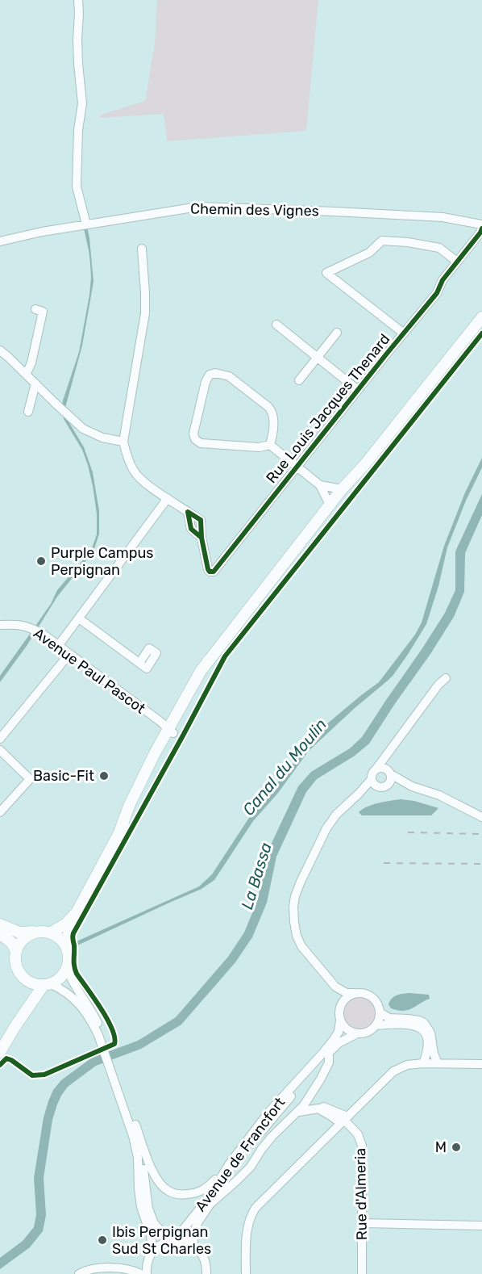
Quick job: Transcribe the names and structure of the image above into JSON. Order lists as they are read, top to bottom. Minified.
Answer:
{"streets":{"street":["Chemin des Vignes","Rue Louis Jacques Thenard","Avenue Paul Pascot","Avenue de Francfort","Rue d'Almeria"]},"crossings":[["Chemin des Vignes","Rue Louis Jacques Thenard"]],"water":["Canal du Moulin","La Bassa"],"places":["Purple Campus Perpignan","Basic-Fit","M","Ibis Perpignan Sud St Charles"]}
